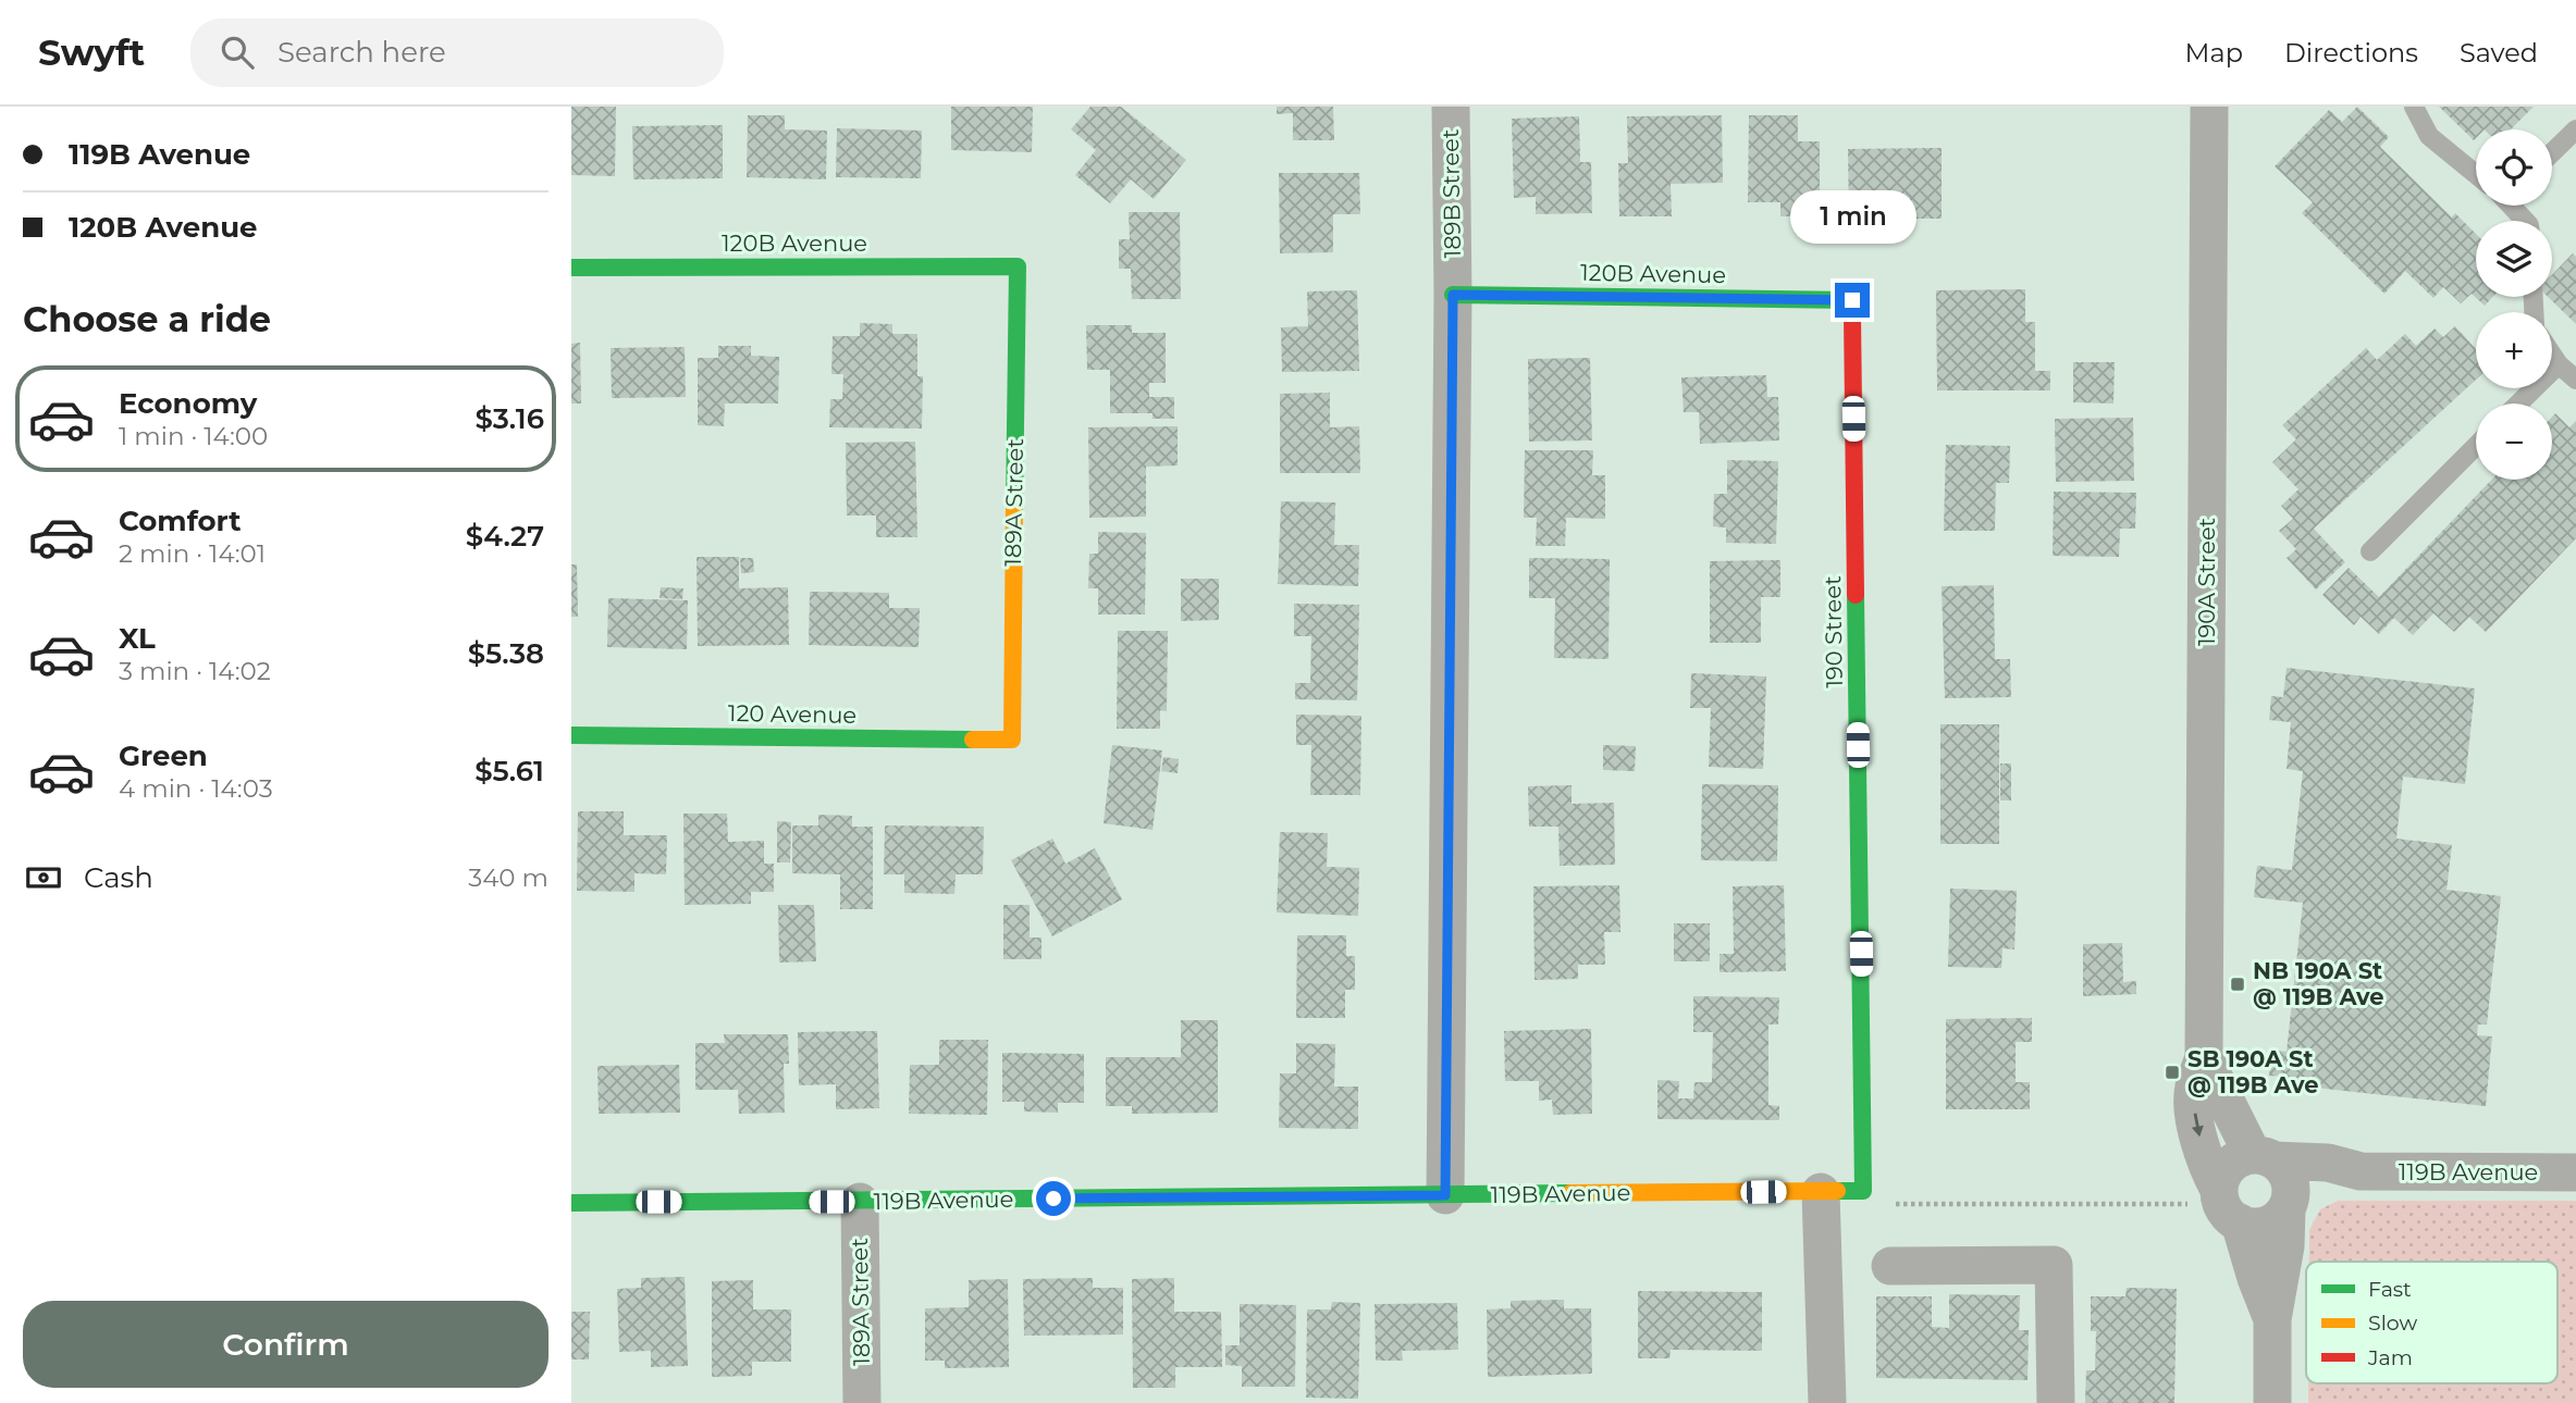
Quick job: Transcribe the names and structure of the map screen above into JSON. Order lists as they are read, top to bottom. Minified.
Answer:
{"streets":{"street":["189B Street","120B Avenue","189A Street","190A Street","190 Street","120 Avenue","119B Avenue"]},"crossings":[["189B Street","120B Avenue"],["189B Street","119B Avenue"],["120B Avenue","189A Street"],["120B Avenue","190 Street"],["189A Street","120 Avenue"],["189A Street","119B Avenue"],["190A Street","119B Avenue"],["190 Street","119B Avenue"]],"places":{"transit":["NB 190A St @ 119B Ave","SB 190A St @ 119B Ave"]},"legend":["Fast","Slow","Jam"],"page":{"header":"Swyft","search":"Search here","nav":["Map","Directions","Saved"],"banner":["119B Avenue","120B Avenue"],"map_buttons":["+","−"],"bubble":"1 min","heading":"Choose a ride","list":[{"name":"Economy","note":"1 min · 14:00","value":"$3.16"},{"name":"Comfort","note":"2 min · 14:01","value":"$4.27"},{"name":"XL","note":"3 min · 14:02","value":"$5.38"},{"name":"Green","note":"4 min · 14:03","value":"$5.61"}],"pay":["Cash","340 m"],"buttons":"Confirm"}}
